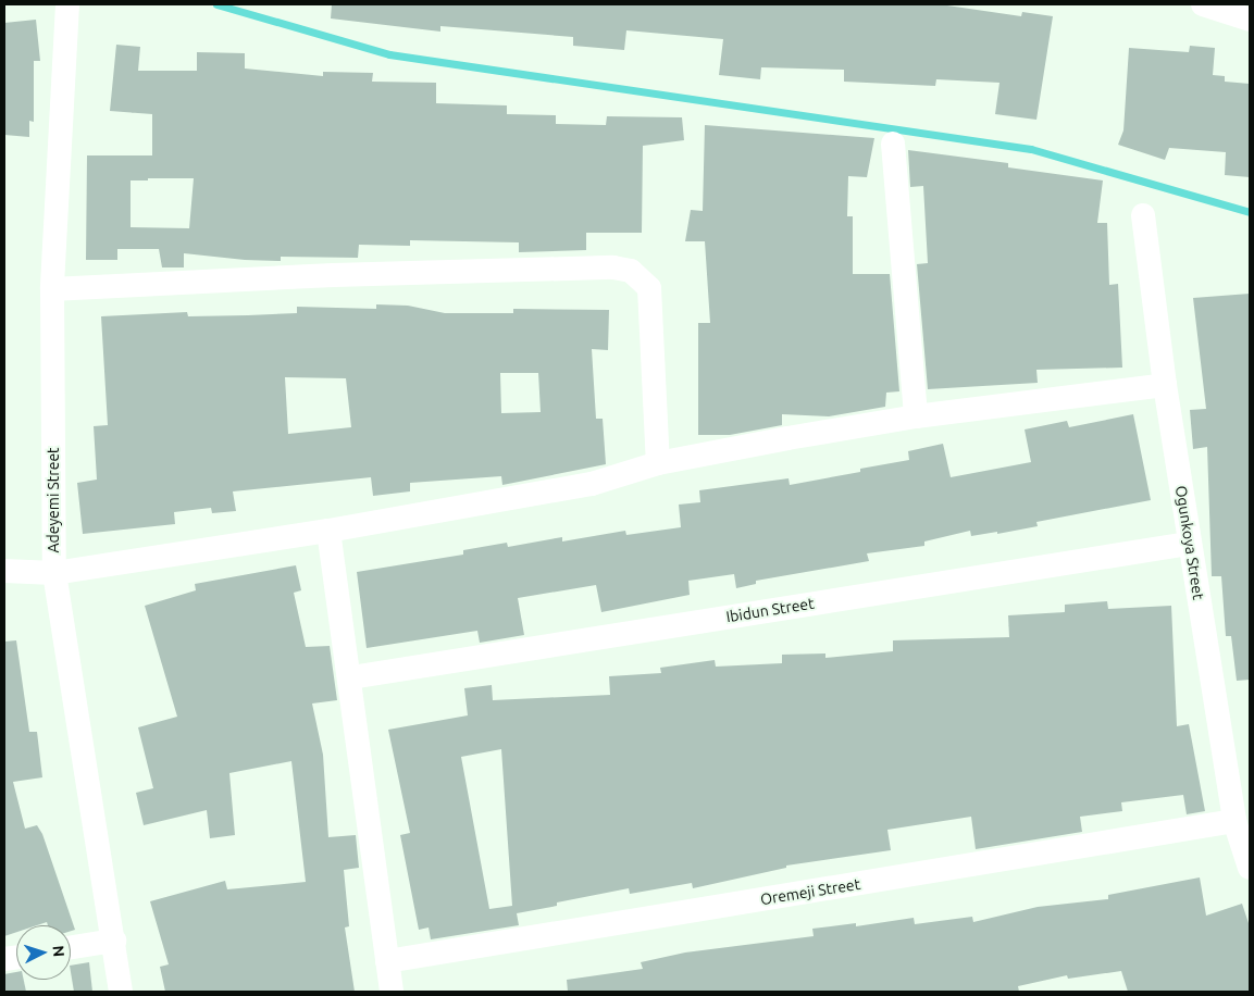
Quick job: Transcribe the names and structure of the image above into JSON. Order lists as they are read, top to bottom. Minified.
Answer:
{"streets":{"street":["Adeyemi Street","Ogunkoya Street","Ibidun Street","Oremeji Street"]},"crossings":[["Ogunkoya Street","Ibidun Street"],["Ogunkoya Street","Oremeji Street"]],"north":"right"}
